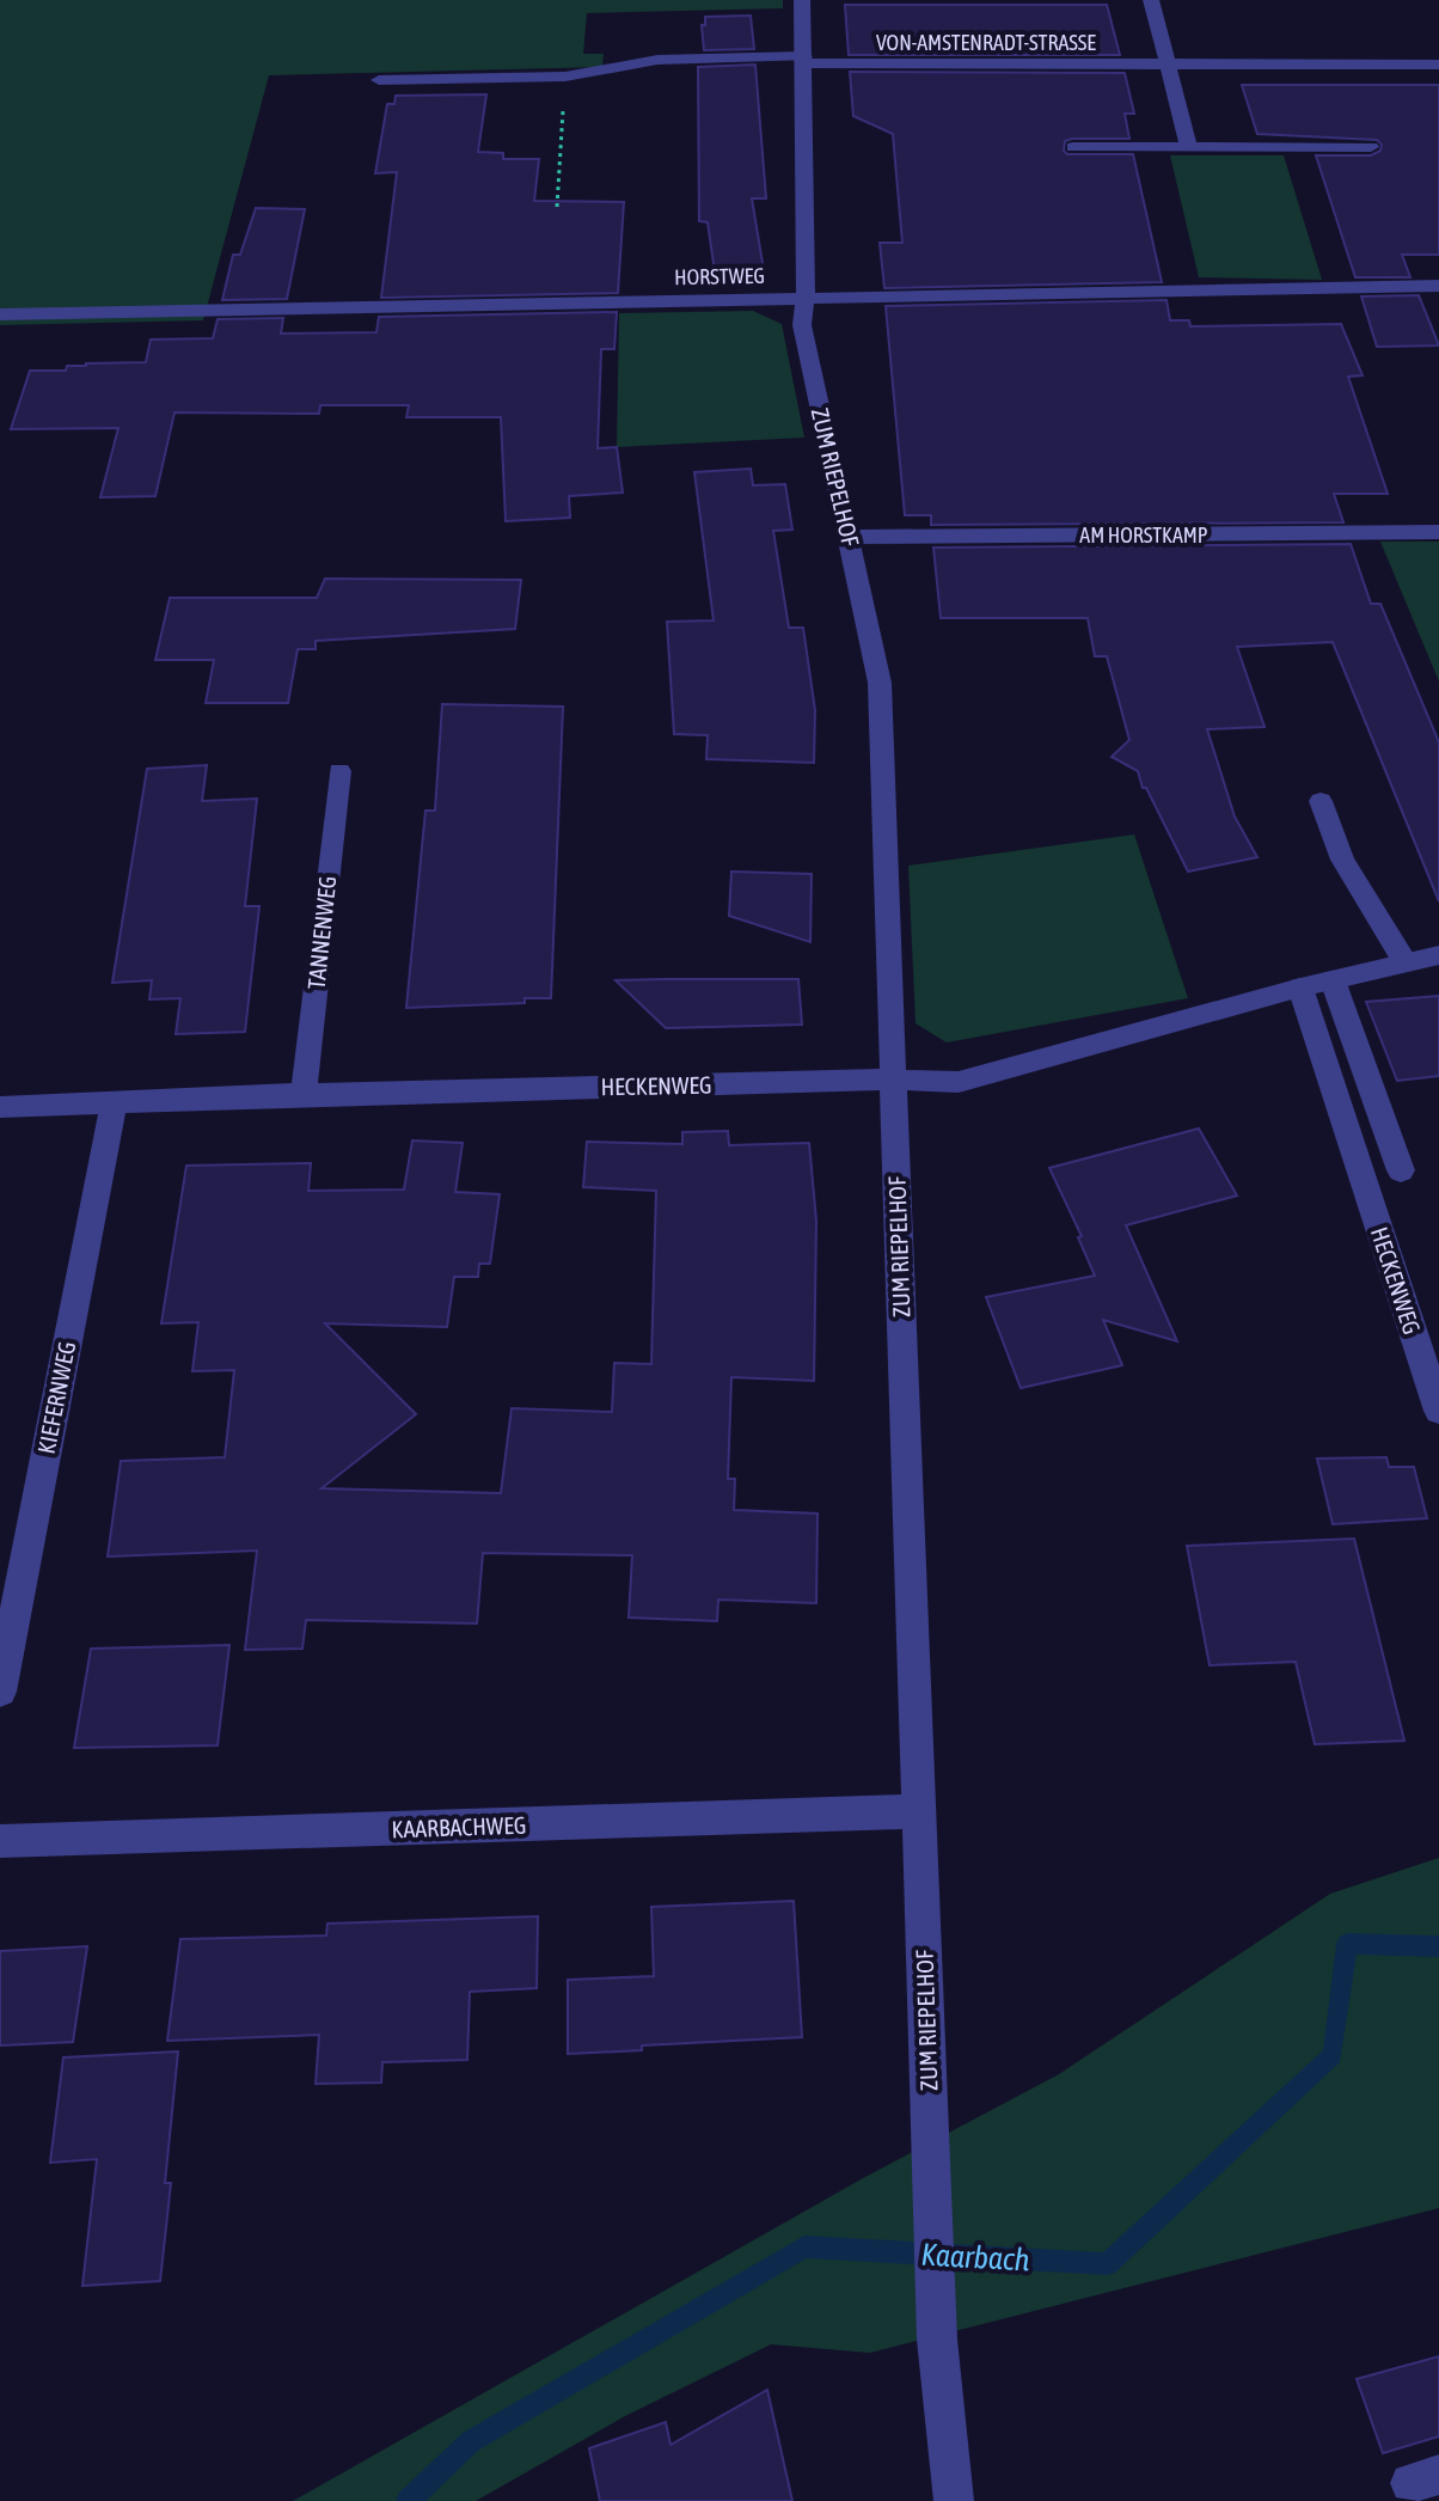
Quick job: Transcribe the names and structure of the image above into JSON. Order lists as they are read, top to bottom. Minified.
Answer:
{"streets":{"street":["VON-AMSTENRADT-STRASSE","HORSTWEG","ZUM RIEPELHOF","AM HORSTKAMP","TANNENWEG","HECKENWEG","KIEFERNWEG","KAARBACHWEG"]},"crossings":[["VON-AMSTENRADT-STRASSE","ZUM RIEPELHOF"],["HORSTWEG","ZUM RIEPELHOF"],["ZUM RIEPELHOF","AM HORSTKAMP"],["ZUM RIEPELHOF","HECKENWEG"],["ZUM RIEPELHOF","KAARBACHWEG"],["TANNENWEG","HECKENWEG"],["HECKENWEG","KIEFERNWEG"]],"water":["Kaarbach"]}
